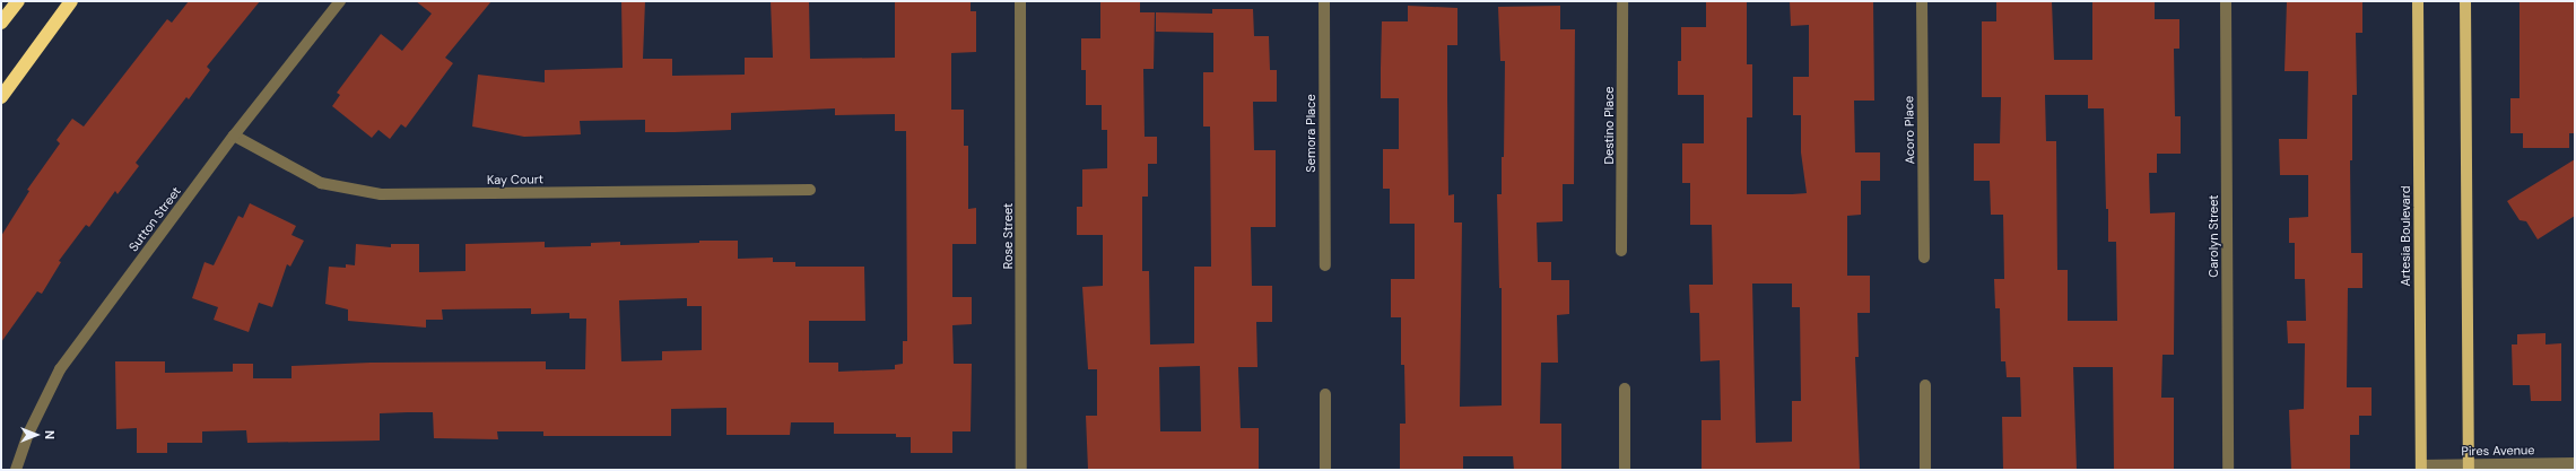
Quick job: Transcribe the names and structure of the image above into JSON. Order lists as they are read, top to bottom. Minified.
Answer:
{"streets":{"main road":["Artesia Boulevard"],"street":["Destino Place","Acoro Place","Semora Place","Kay Court","Sutton Street","Rose Street","Carolyn Street","Pires Avenue"]},"crossings":[["Kay Court","Sutton Street"],["Artesia Boulevard","Pires Avenue"]],"north":"right"}
